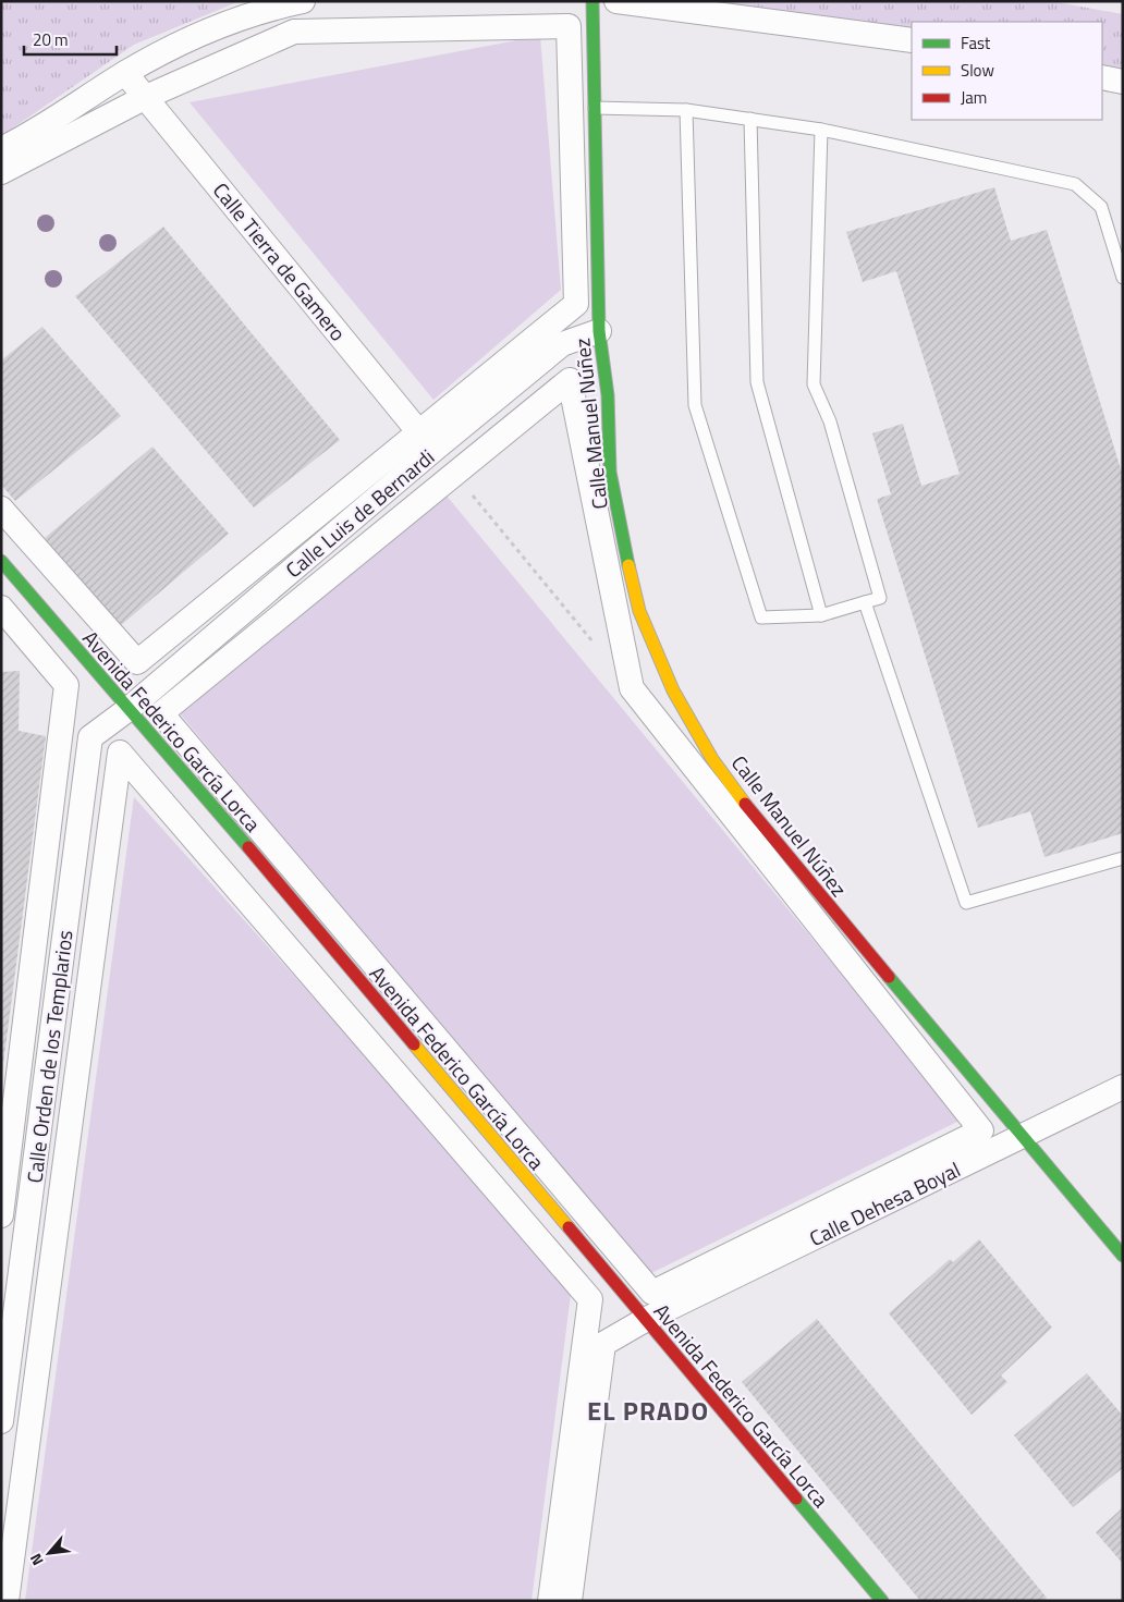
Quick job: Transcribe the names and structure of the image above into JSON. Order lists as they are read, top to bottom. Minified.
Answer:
{"streets":{"street":["Calle Tierra de Gamero","Calle Manuel Núñez","Calle Luis de Bernardi","Avenida Federico García Lorca","Calle Orden de los Templarios","Calle Dehesa Boyal"]},"crossings":[["Calle Tierra de Gamero","Calle Luis de Bernardi"],["Calle Manuel Núñez","Calle Luis de Bernardi"],["Calle Manuel Núñez","Calle Dehesa Boyal"],["Calle Luis de Bernardi","Avenida Federico García Lorca"],["Calle Luis de Bernardi","Calle Orden de los Templarios"],["Avenida Federico García Lorca","Calle Orden de los Templarios"],["Avenida Federico García Lorca","Calle Dehesa Boyal"]],"districts":["EL PRADO"],"legend":["Fast","Slow","Jam"],"scale_bar":"20 m","north":"bottom left"}
